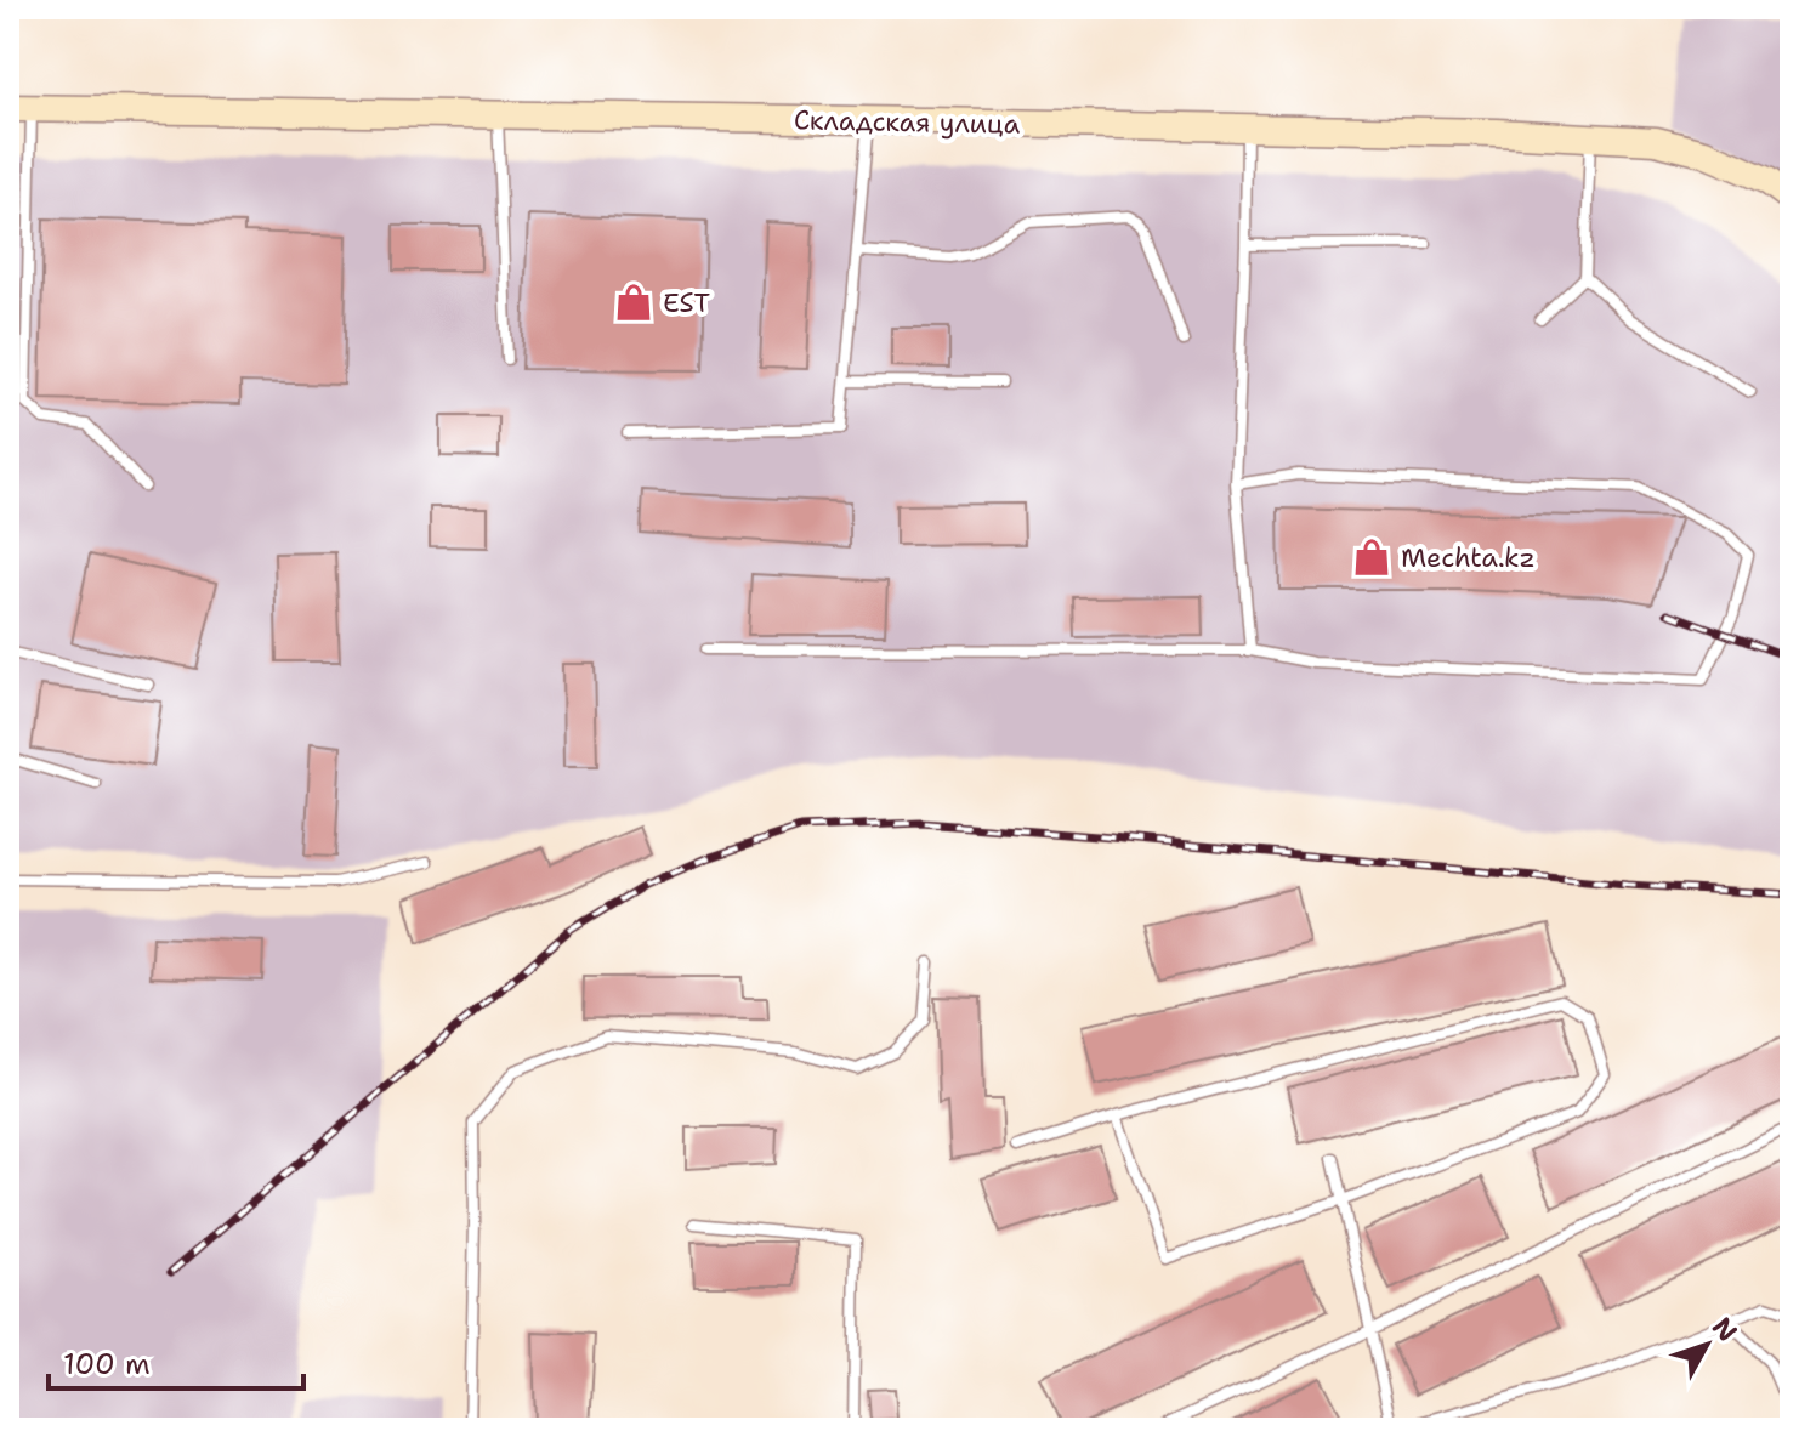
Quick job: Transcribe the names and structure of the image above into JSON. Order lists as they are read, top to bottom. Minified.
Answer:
{"streets":{"main road":["Складская улица"]},"places":{"shop":["EST","Mechta.kz"]},"scale_bar":"100 m","north":"top right"}
